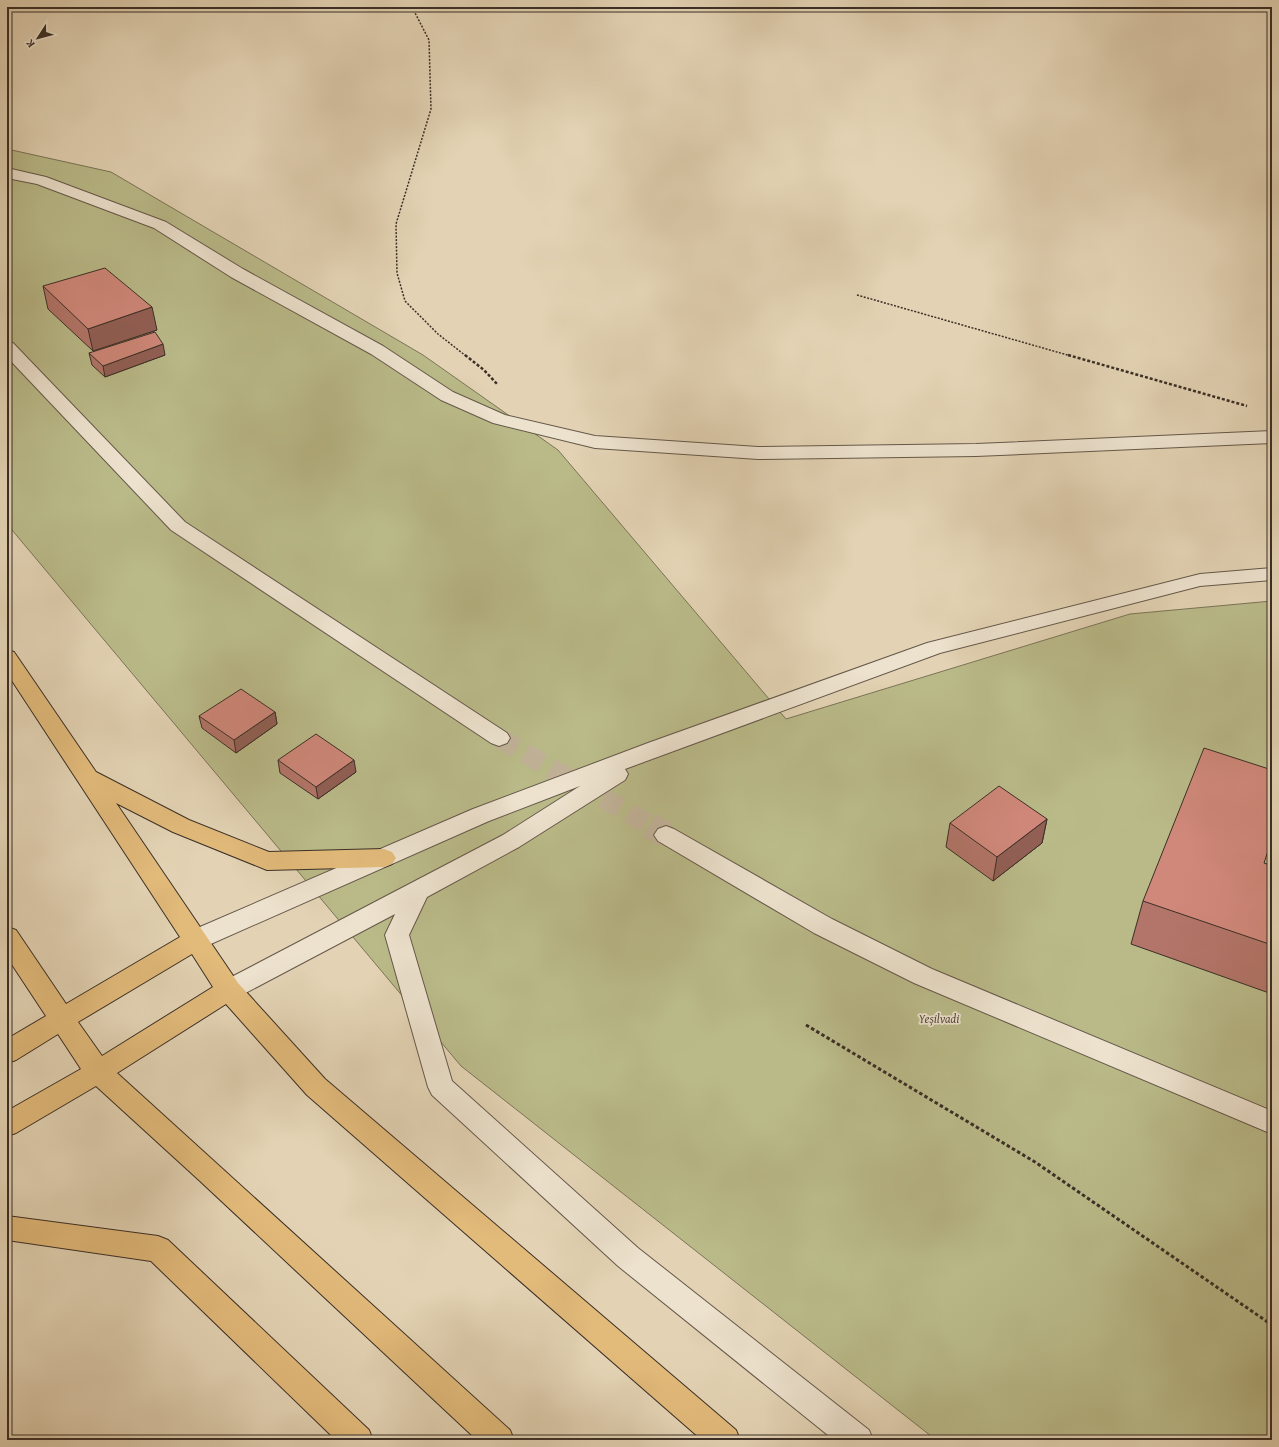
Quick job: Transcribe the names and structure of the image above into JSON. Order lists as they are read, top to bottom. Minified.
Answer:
{"parks":["Yeşilvadi"],"north":"bottom left"}
